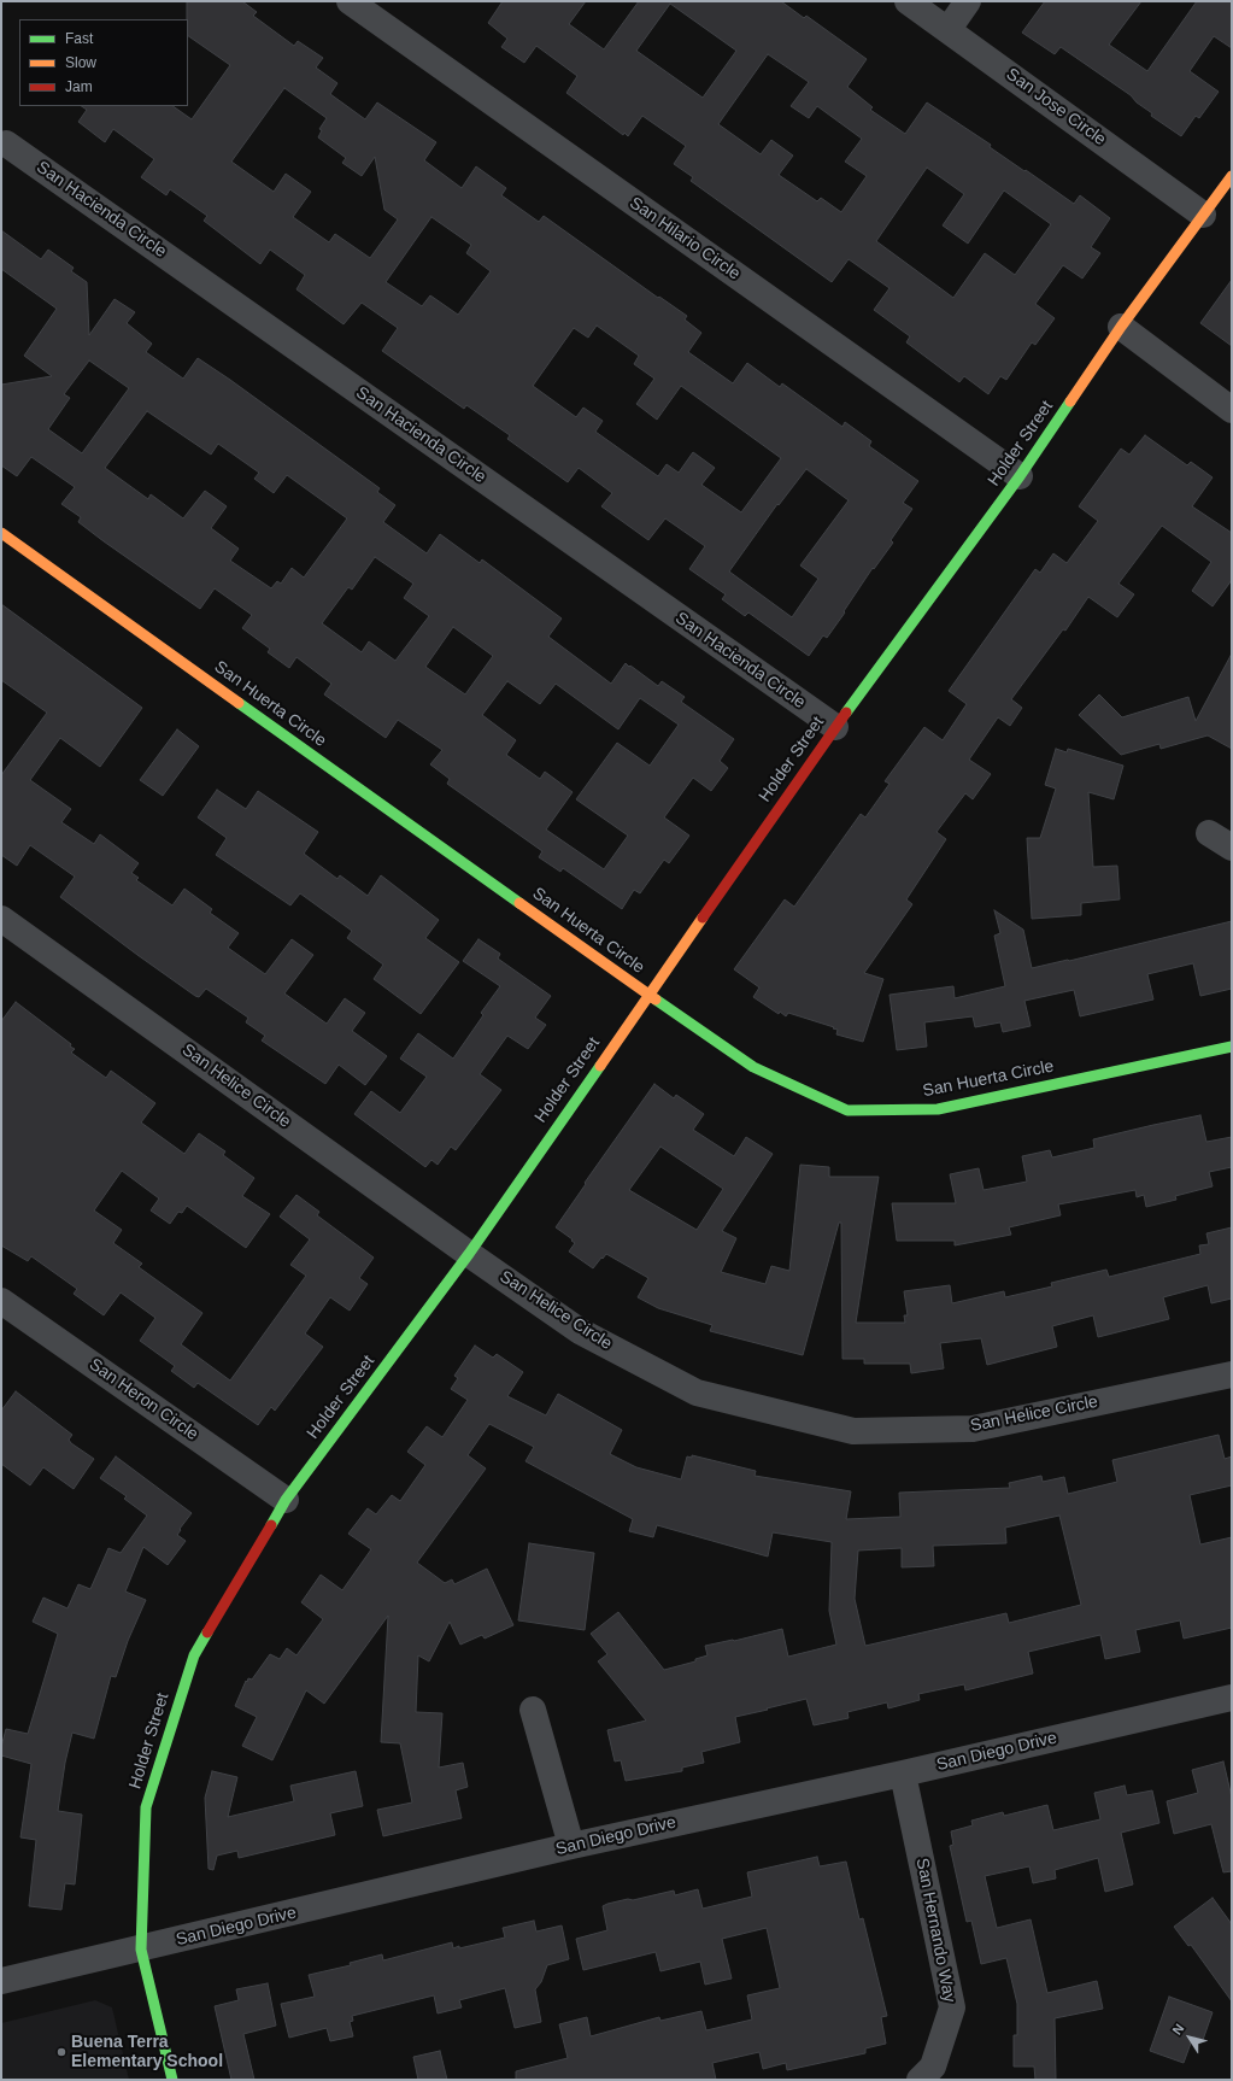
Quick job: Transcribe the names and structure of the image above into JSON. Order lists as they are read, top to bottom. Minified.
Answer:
{"streets":{"street":["San Jose Circle","San Hacienda Circle","San Hilario Circle","Holder Street","San Huerta Circle","San Helice Circle","San Heron Circle","San Diego Drive","San Hernando Way"]},"crossings":[["San Jose Circle","Holder Street"],["San Hacienda Circle","Holder Street"],["San Hilario Circle","Holder Street"],["Holder Street","San Huerta Circle"],["Holder Street","San Helice Circle"],["Holder Street","San Heron Circle"],["Holder Street","San Diego Drive"],["San Diego Drive","San Hernando Way"]],"places":["Buena Terra Elementary School"],"legend":["Fast","Slow","Jam"],"north":"top left"}
